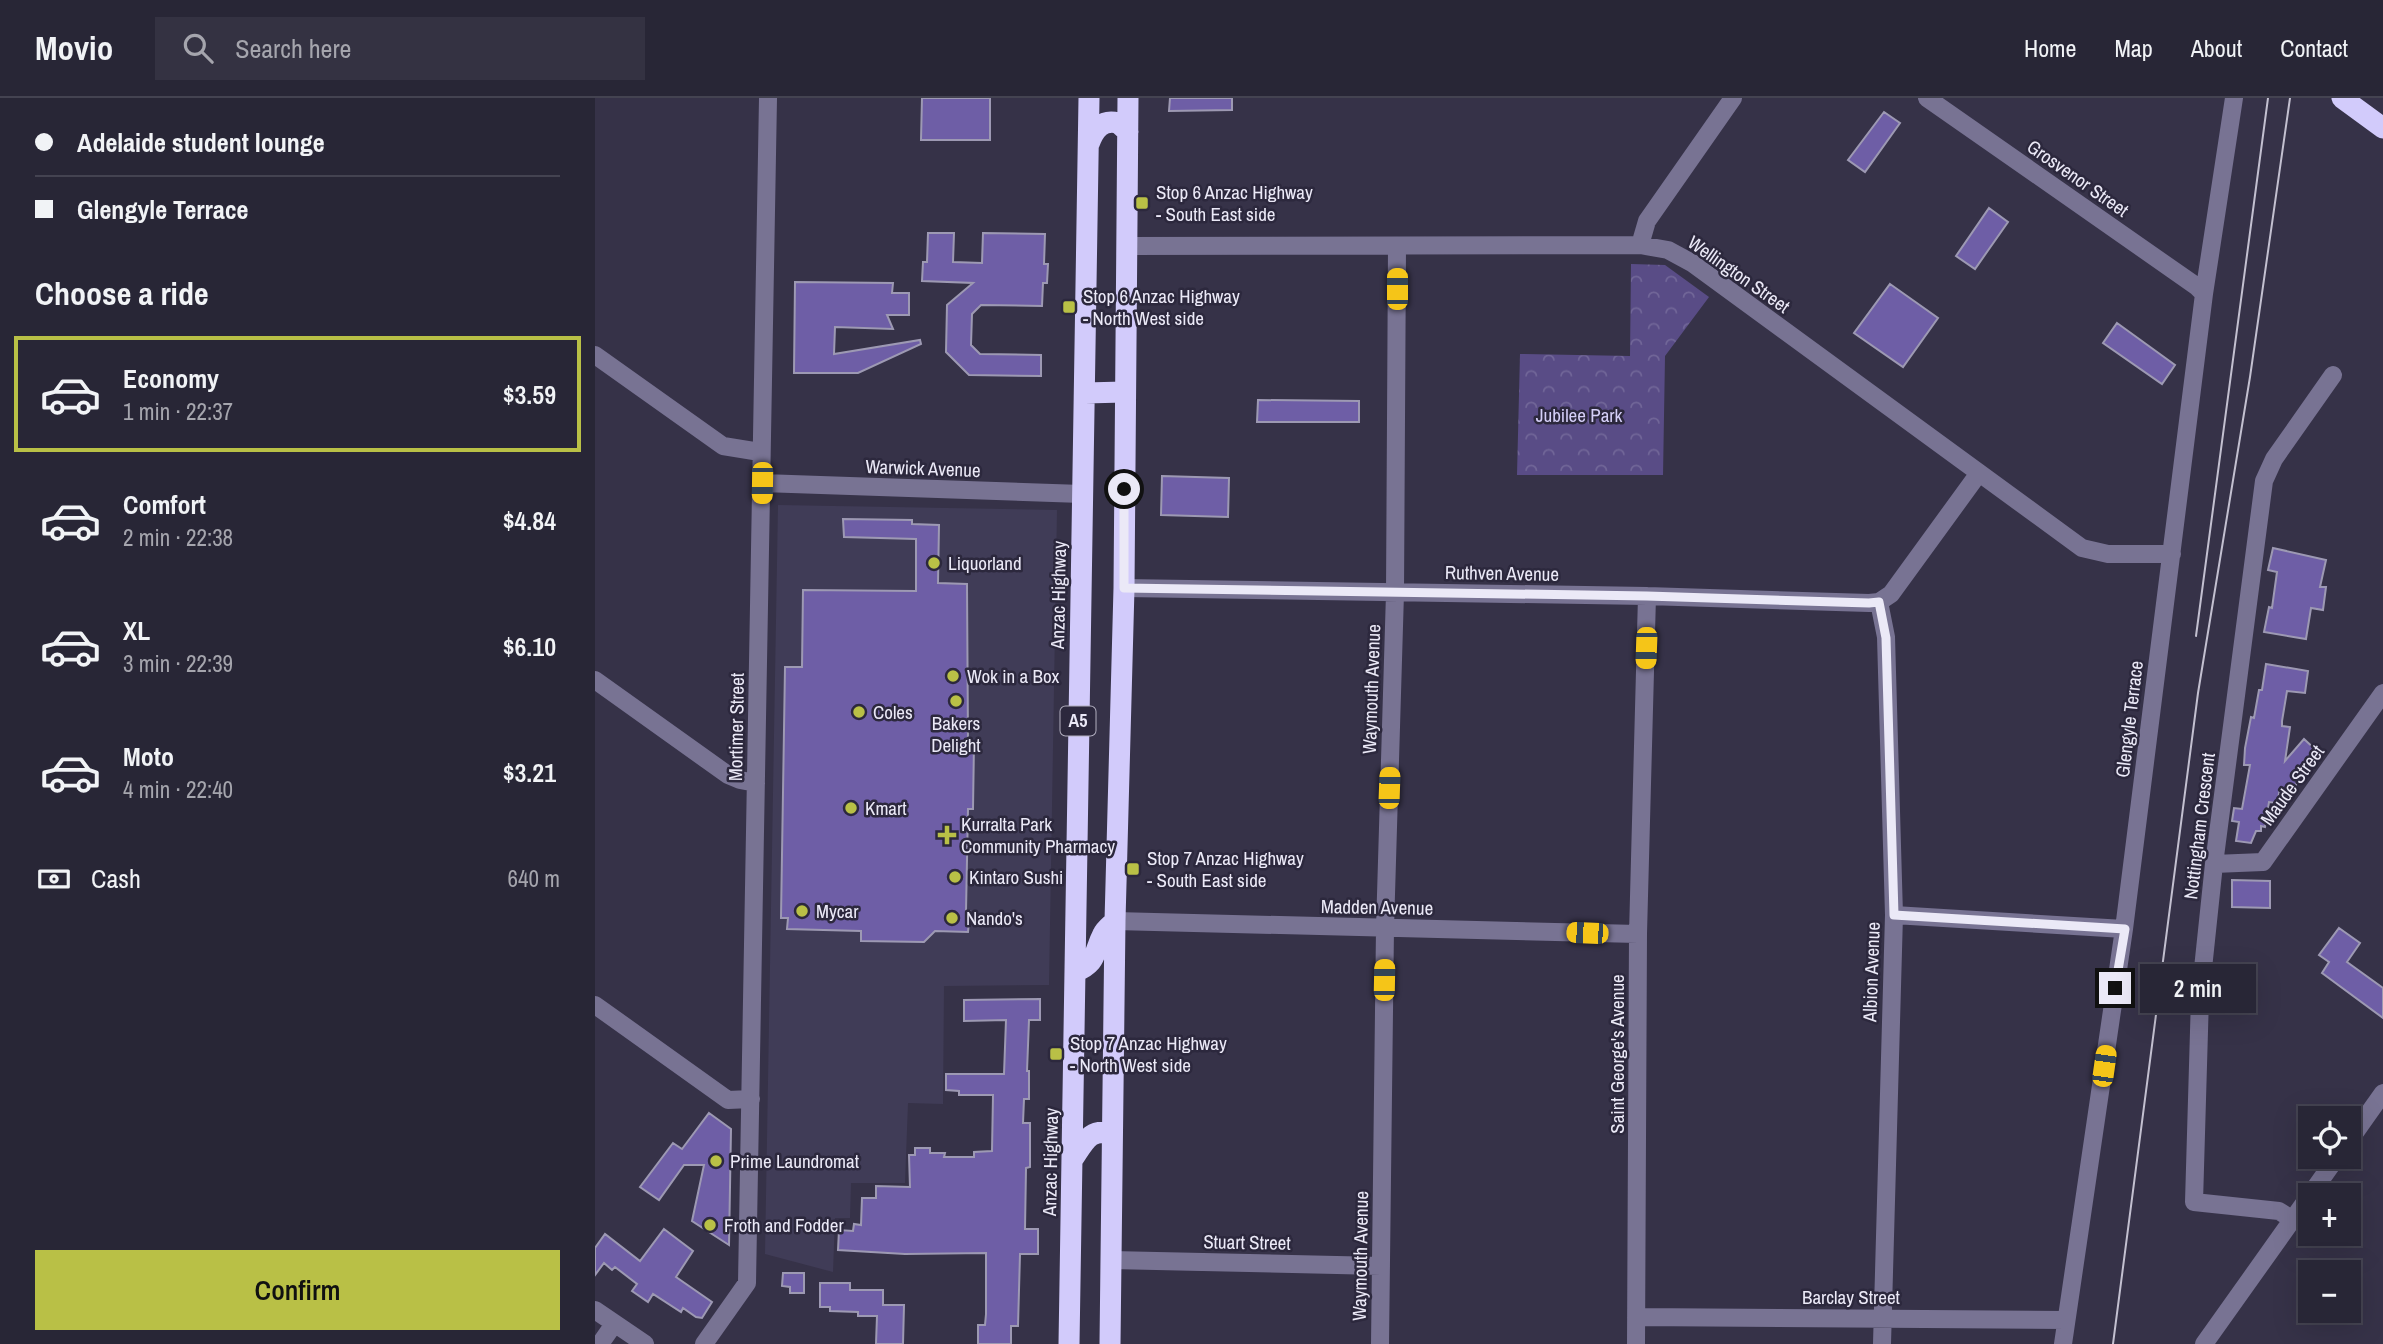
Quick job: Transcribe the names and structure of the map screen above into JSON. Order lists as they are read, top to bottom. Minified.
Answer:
{"streets":{"highway":["Anzac Highway","A5"],"street":["Grosvenor Street","Wellington Street","Warwick Avenue","Ruthven Avenue","Waymouth Avenue","Glengyle Terrace","Mortimer Street","Maude Street","Nottingham Crescent","Madden Avenue","Albion Avenue","Saint George's Avenue","Stuart Street","Barclay Street"]},"crossings":[["Grosvenor Street","Glengyle Terrace"],["Wellington Street","Waymouth Avenue"],["Wellington Street","Glengyle Terrace"],["Wellington Street","A5"],["Warwick Avenue","Anzac Highway"],["Warwick Avenue","Mortimer Street"],["Ruthven Avenue","Waymouth Avenue"],["Ruthven Avenue","A5"],["Ruthven Avenue","Albion Avenue"],["Ruthven Avenue","Saint George's Avenue"],["Waymouth Avenue","Madden Avenue"],["Waymouth Avenue","Stuart Street"],["Glengyle Terrace","Barclay Street"],["A5","Madden Avenue"],["A5","Stuart Street"],["Maude Street","Nottingham Crescent"],["Madden Avenue","Saint George's Avenue"],["Albion Avenue","Barclay Street"],["Saint George's Avenue","Barclay Street"]],"parks":["Jubilee Park"],"places":{"transit":["Stop 6 Anzac Highway - South East side","Stop 6 Anzac Highway - North West side","Stop 7 Anzac Highway - South East side","Stop 7 Anzac Highway - North West side"],"other":["Liquorland","Wok in a Box","Bakers Delight","Coles","Kmart","Kintaro Sushi","Mycar","Nando's","Prime Laundromat","Froth and Fodder"],"health":["Kurralta Park Community Pharmacy"]},"page":{"header":"Movio","search":"Search here","nav":["Home","Map","About","Contact"],"banner":["Adelaide student lounge","Glengyle Terrace"],"heading":"Choose a ride","list":[{"name":"Economy","note":"1 min · 22:37","value":"$3.59"},{"name":"Comfort","note":"2 min · 22:38","value":"$4.84"},{"name":"XL","note":"3 min · 22:39","value":"$6.10"},{"name":"Moto","note":"4 min · 22:40","value":"$3.21"}],"pay":["Cash","640 m"],"bubble":"2 min","map_buttons":["+","−"],"buttons":"Confirm"}}
